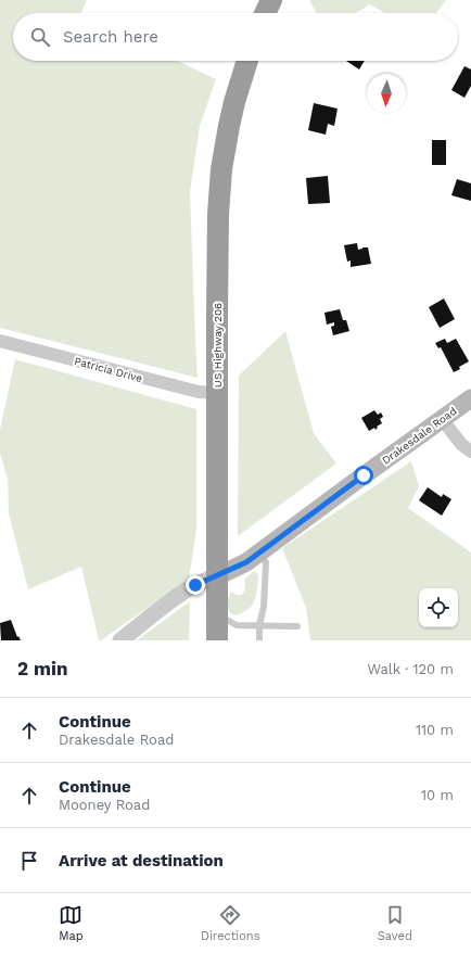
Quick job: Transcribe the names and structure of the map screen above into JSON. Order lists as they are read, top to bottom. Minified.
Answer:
{"streets":{"highway":["US Highway 206"],"main road":["Drakesdale Road"],"street":["Patricia Drive"]},"crossings":[["US Highway 206","Patricia Drive"],["US Highway 206","Drakesdale Road"]],"north":"bottom","page":{"search":"Search here","heading":["2 min","Walk · 120 m"],"list":[["Continue","Drakesdale Road","110 m"],["Continue","Mooney Road","10 m"],"Arrive at destination"],"nav":["Map","Directions","Saved"]}}
